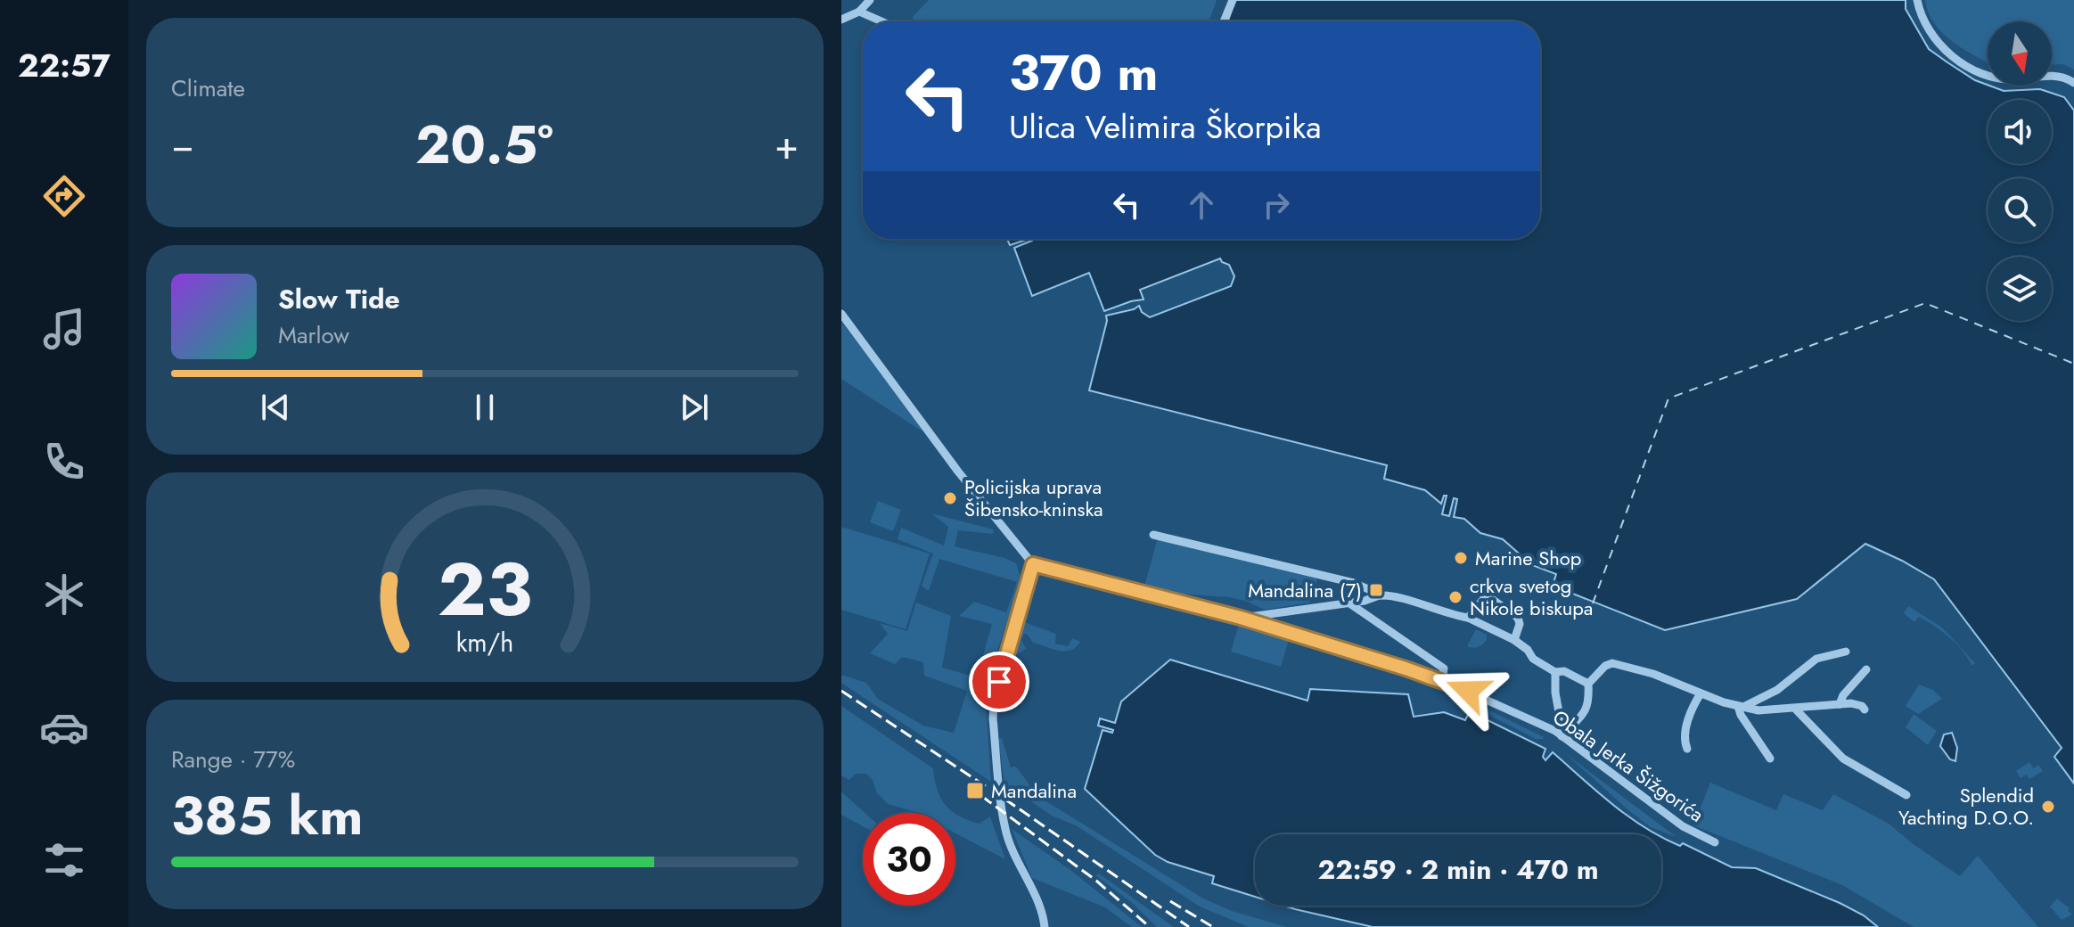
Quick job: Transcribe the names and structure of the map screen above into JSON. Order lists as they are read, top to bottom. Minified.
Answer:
{"streets":{"street":["Obala Jerka Šižgorića"]},"places":{"other":["Policijska uprava Šibensko-kninska","Marine Shop","crkva svetog Nikole biskupa","Splendid Yachting D.O.O."],"transit":["Mandalina (7)","Mandalina"]},"north":"bottom","page":{"tabs":"22:57","tile":["Climate",["Range · 77%","385 km"]],"turn":["370 m","Ulica Velimira Škorpika"],"heat":["−","20.5°","+"],"song":["Slow Tide","Marlow"],"limit":"30","trip":"22:59 · 2 min · 470 m","gauge":["23","km/h"]}}
